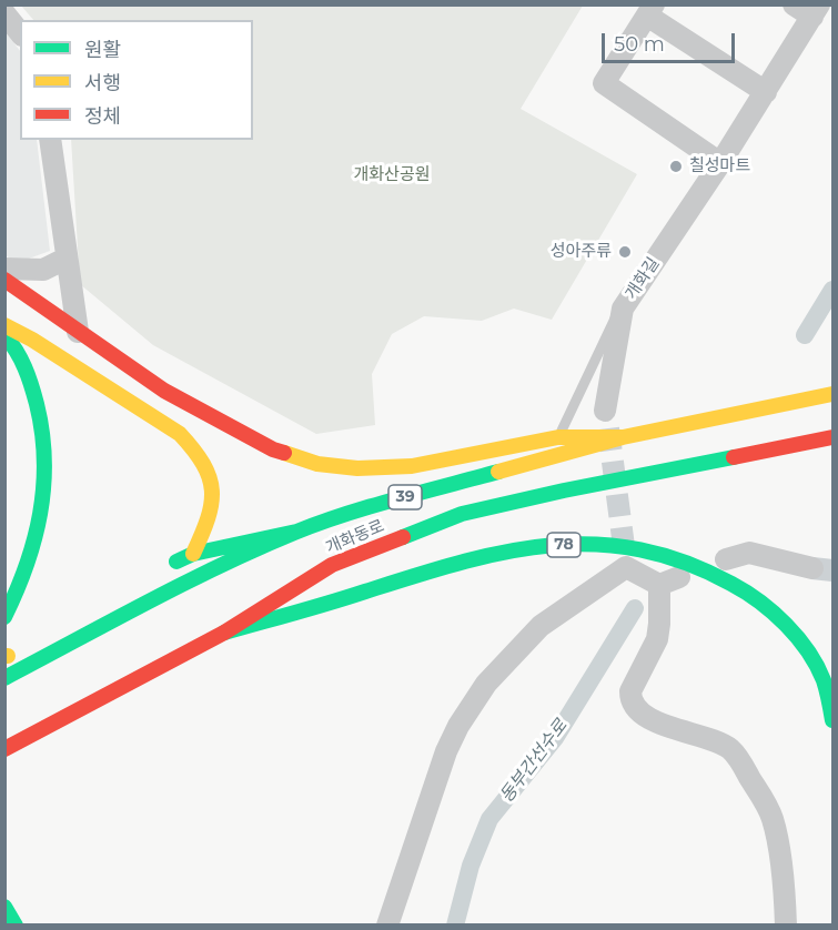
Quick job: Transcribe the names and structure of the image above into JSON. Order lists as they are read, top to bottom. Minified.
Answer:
{"streets":{"main road":["39","개화동로","78"],"street":["개화길"]},"crossings":[["개화동로","78"]],"water":["동부간선수로"],"parks":["개화산공원"],"places":["칠성마트","성아주류"],"legend":["원활","서행","정체"],"scale_bar":"50 m"}
